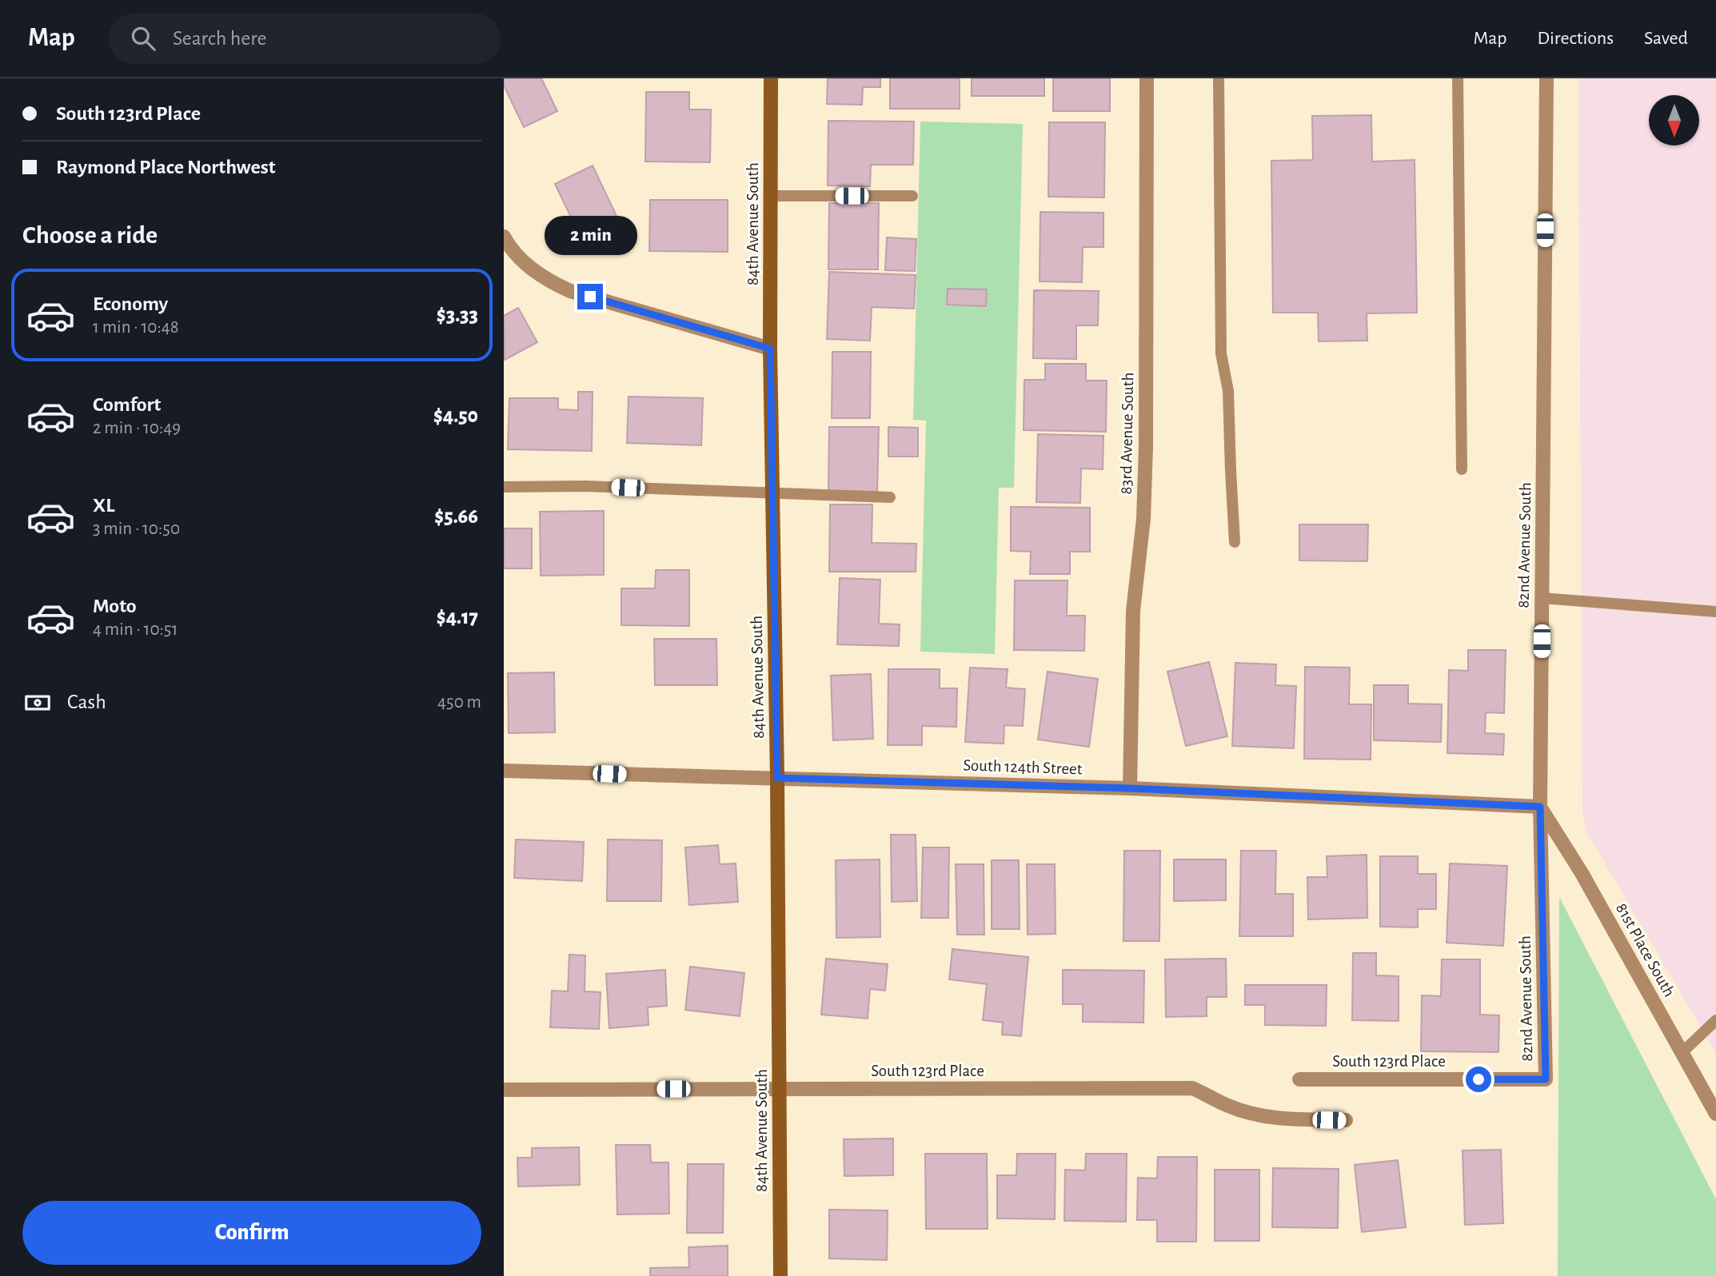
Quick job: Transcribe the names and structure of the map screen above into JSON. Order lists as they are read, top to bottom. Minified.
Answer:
{"streets":{"street":["84th Avenue South","83rd Avenue South","82nd Avenue South","South 124th Street","81st Place South","South 123rd Place"]},"crossings":[["84th Avenue South","South 124th Street"],["84th Avenue South","South 123rd Place"],["83rd Avenue South","South 124th Street"],["82nd Avenue South","South 124th Street"],["82nd Avenue South","81st Place South"],["82nd Avenue South","South 123rd Place"],["South 124th Street","81st Place South"]],"north":"bottom","page":{"header":"Map","search":"Search here","nav":["Map","Directions","Saved"],"banner":["South 123rd Place","Raymond Place Northwest"],"heading":"Choose a ride","bubble":"2 min","list":[{"name":"Economy","note":"1 min · 10:48","value":"$3.33"},{"name":"Comfort","note":"2 min · 10:49","value":"$4.50"},{"name":"XL","note":"3 min · 10:50","value":"$5.66"},{"name":"Moto","note":"4 min · 10:51","value":"$4.17"}],"pay":["Cash","450 m"],"buttons":"Confirm"}}
